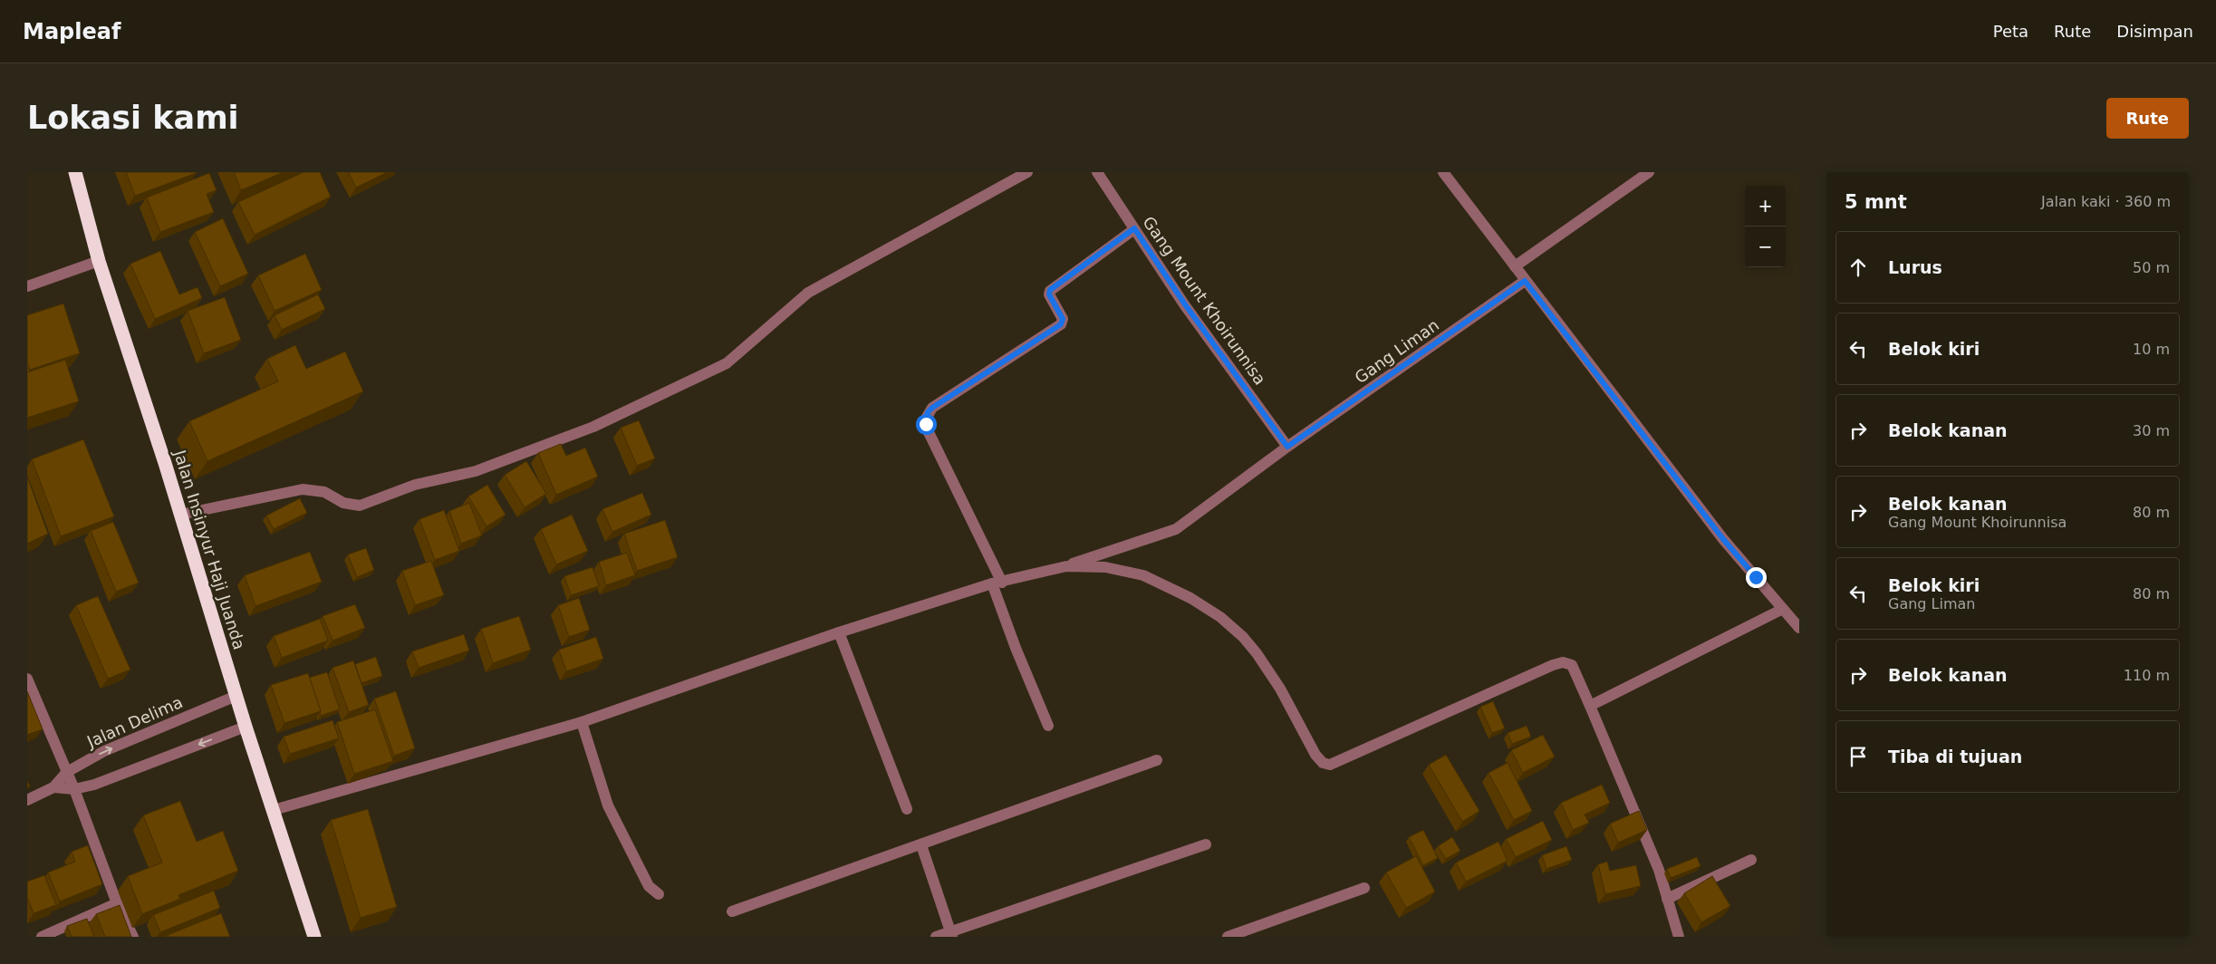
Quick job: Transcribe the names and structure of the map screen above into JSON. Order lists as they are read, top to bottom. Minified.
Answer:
{"streets":{"highway":["Jalan Insinyur Haji Juanda"],"street":["Gang Mount Khoirunnisa","Gang Liman","Jalan Delima"]},"crossings":[["Gang Mount Khoirunnisa","Gang Liman"],["Jalan Insinyur Haji Juanda","Jalan Delima"]],"page":{"header":"Mapleaf","nav":["Peta","Rute","Disimpan"],"buttons":"Rute","title":"Lokasi kami","heading":["5 mnt","Jalan kaki · 360 m"],"map_buttons":["+","−"],"list":[["Lurus","50 m"],["Belok kiri","10 m"],["Belok kanan","30 m"],["Belok kanan","Gang Mount Khoirunnisa","80 m"],["Belok kiri","Gang Liman","80 m"],["Belok kanan","110 m"],"Tiba di tujuan"]}}
